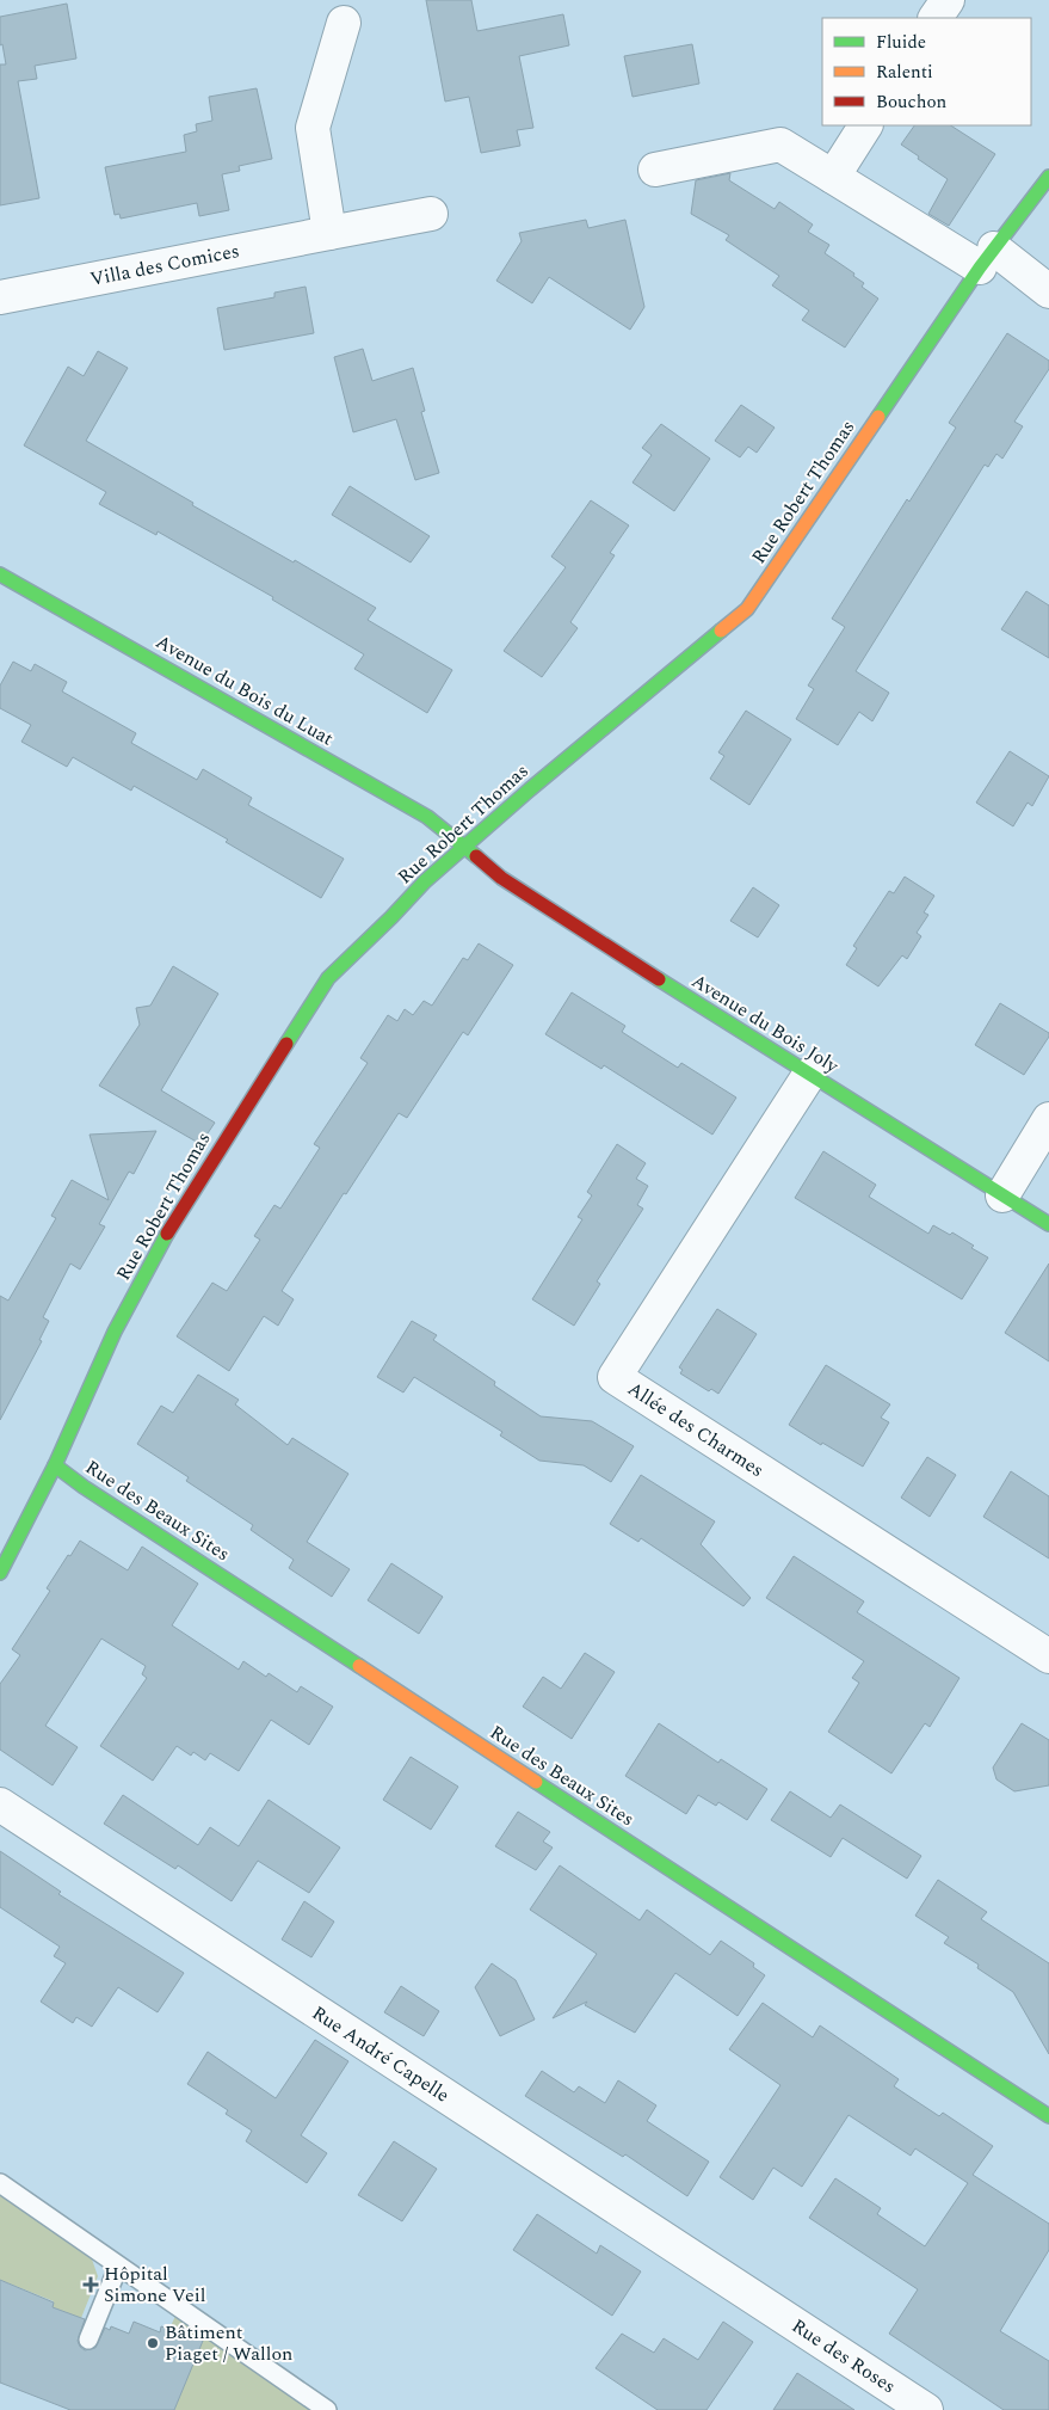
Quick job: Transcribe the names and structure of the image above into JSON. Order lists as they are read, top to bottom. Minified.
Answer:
{"streets":{"street":["Villa des Comices","Rue Robert Thomas","Avenue du Bois du Luat","Avenue du Bois Joly","Allée des Charmes","Rue des Beaux Sites","Rue André Capelle","Rue des Roses"]},"crossings":[["Rue Robert Thomas","Avenue du Bois du Luat"],["Rue Robert Thomas","Avenue du Bois Joly"],["Rue Robert Thomas","Rue des Beaux Sites"],["Avenue du Bois du Luat","Avenue du Bois Joly"],["Avenue du Bois Joly","Allée des Charmes"],["Rue André Capelle","Rue des Roses"]],"places":{"health":["Hôpital Simone Veil"],"other":["Bâtiment Piaget / Wallon"]},"legend":["Fluide","Ralenti","Bouchon"]}
